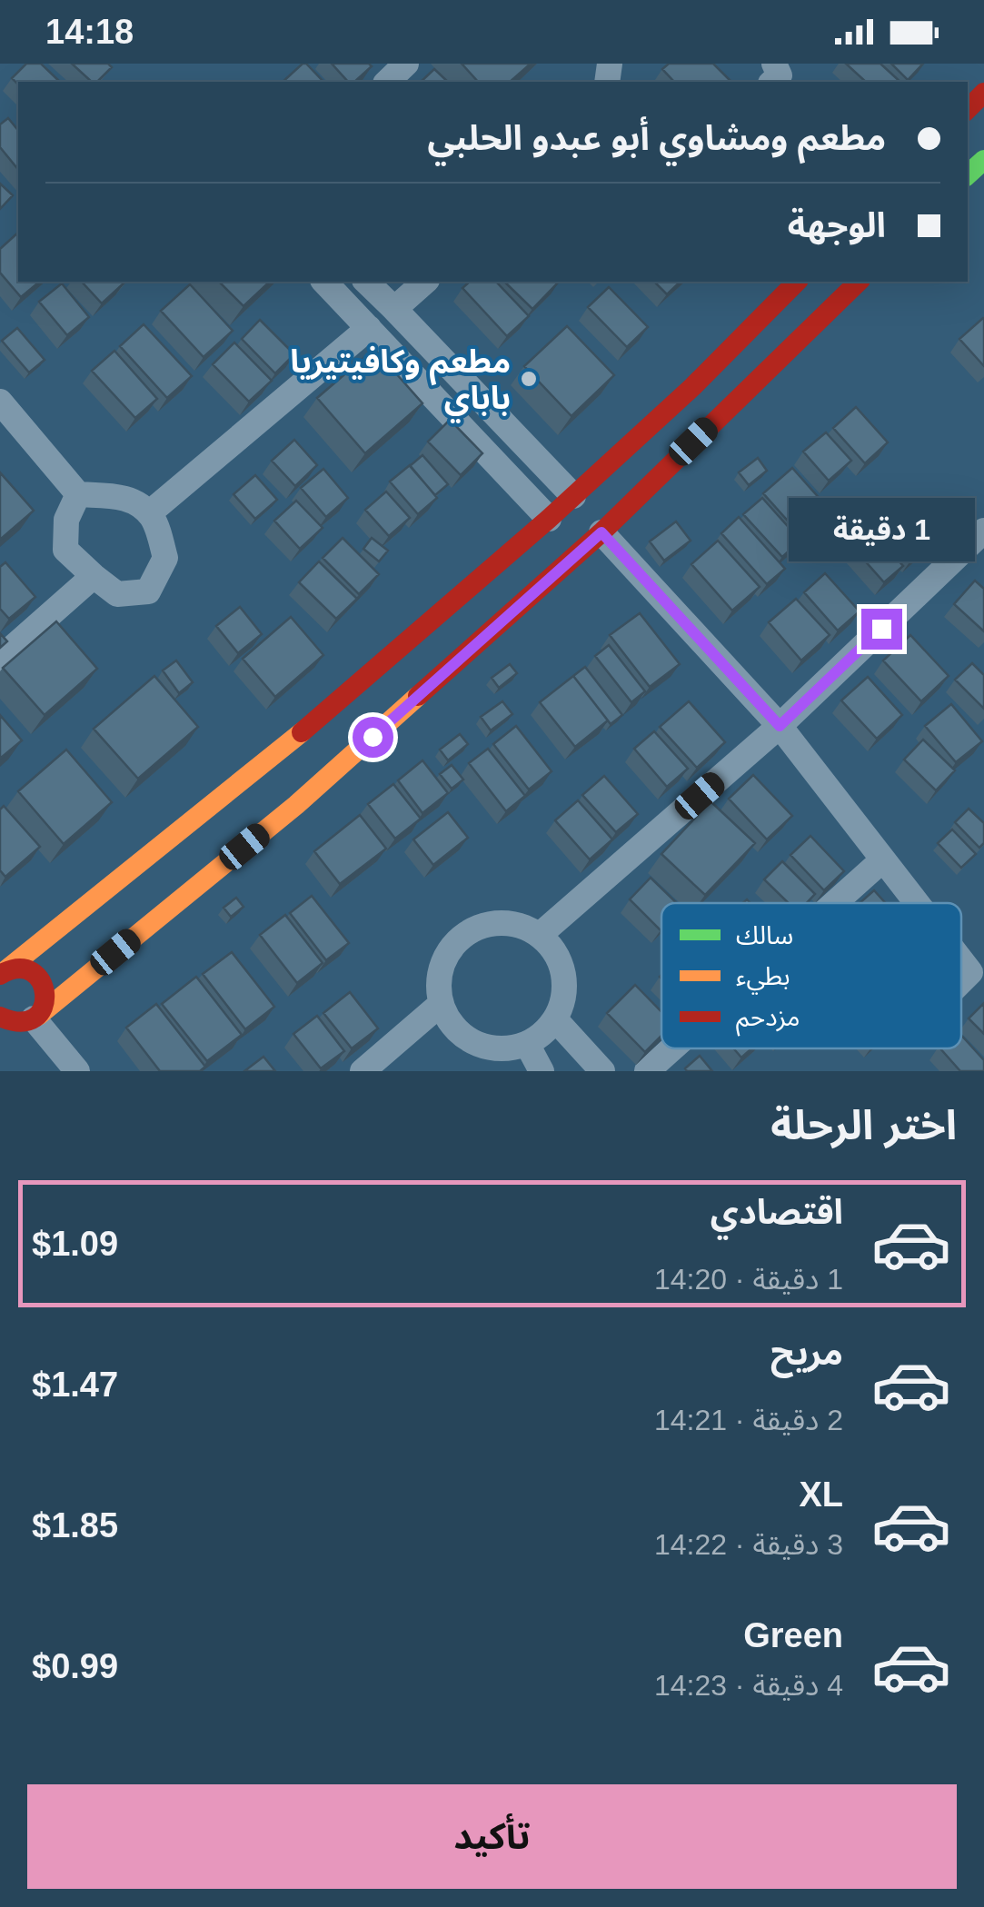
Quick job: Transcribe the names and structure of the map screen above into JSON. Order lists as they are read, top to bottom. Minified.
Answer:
{"places":["مطعم وكافيتيريا باباي"],"legend":["سالك","بطيء","مزدحم"],"page":{"status":"14:18","banner":["مطعم ومشاوي أبو عبدو الحلبي","الوجهة"],"bubble":"1 دقيقة","heading":"اختر الرحلة","list":[{"name":"اقتصادي","note":"1 دقيقة · 14:20","value":"$1.09"},{"name":"مريح","note":"2 دقيقة · 14:21","value":"$1.47"},{"name":"XL","note":"3 دقيقة · 14:22","value":"$1.85"},{"name":"Green","note":"4 دقيقة · 14:23","value":"$0.99"}],"buttons":"تأكيد"}}
